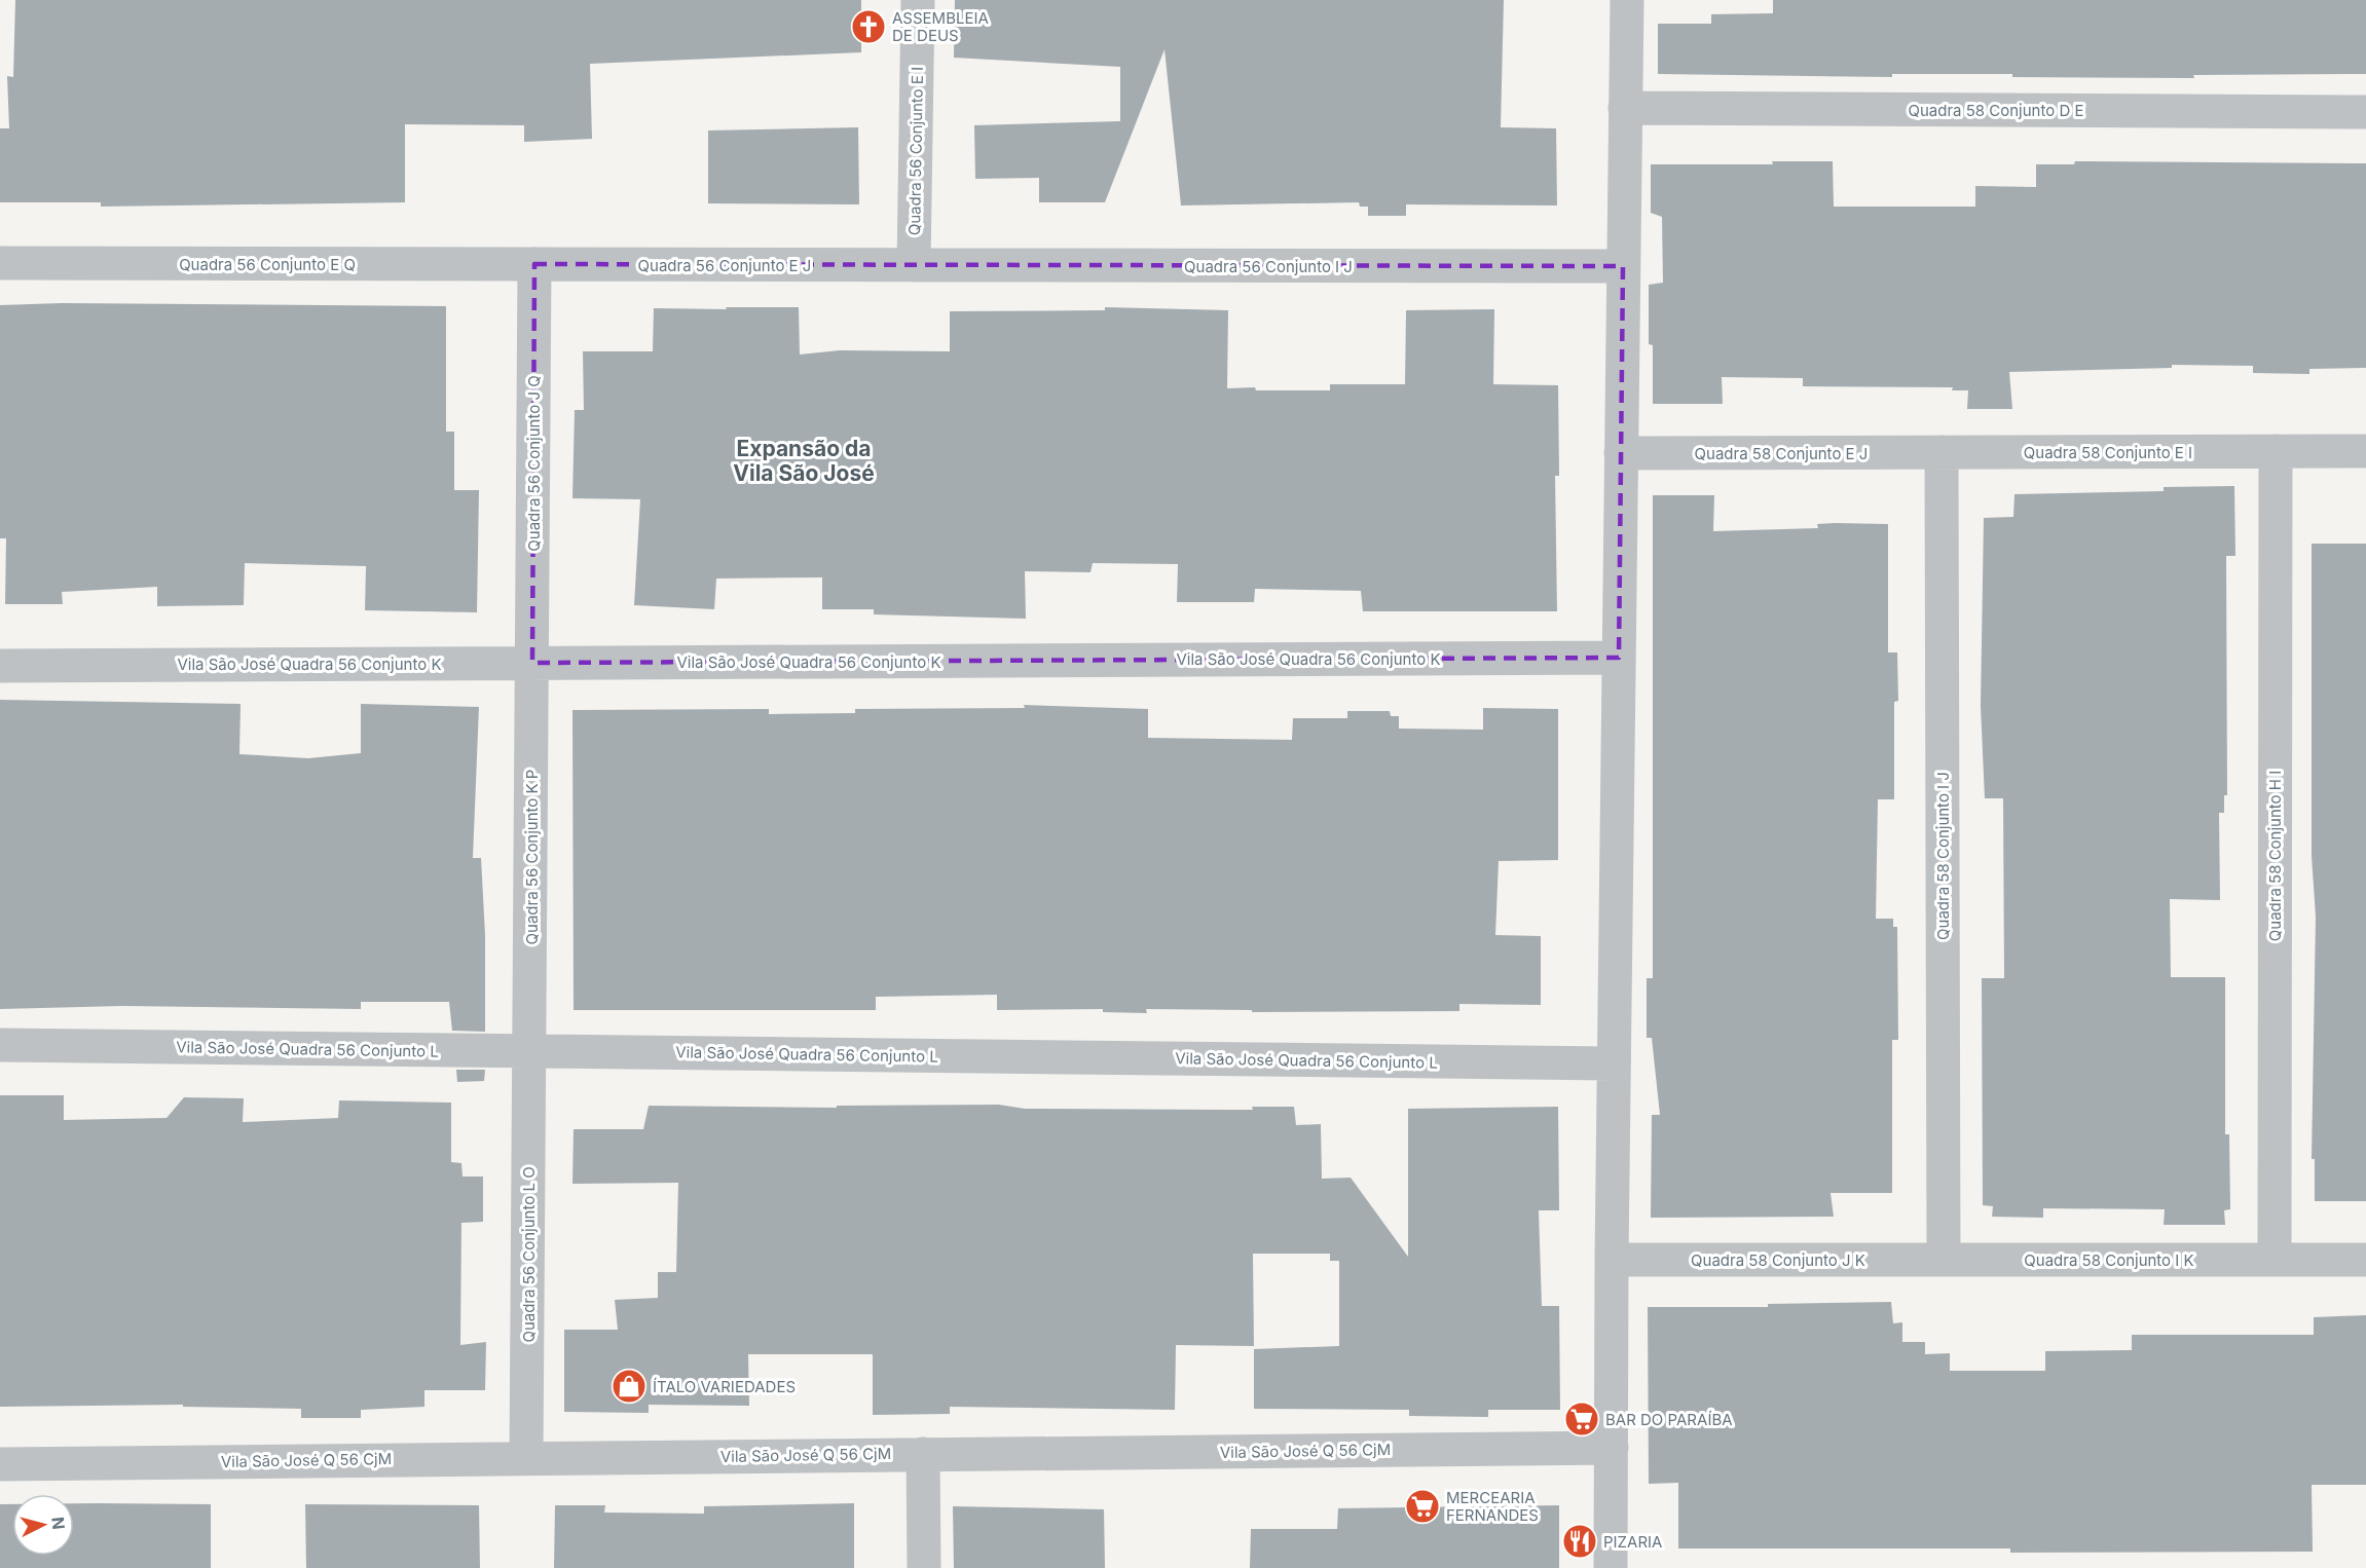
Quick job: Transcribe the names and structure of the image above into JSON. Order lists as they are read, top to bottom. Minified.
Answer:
{"streets":{"street":["Quadra 58 Conjunto D E","Quadra 56 Conjunto E I","Quadra 56 Conjunto E Q","Quadra 56 Conjunto E J","Quadra 56 Conjunto I J","Quadra 58 Conjunto E I","Quadra 58 Conjunto E J","Quadra 56 Conjunto J Q","Vila São José Quadra 56 Conjunto K","Quadra 58 Conjunto I J","Quadra 58 Conjunto H I","Quadra 56 Conjunto K P","Vila São José Quadra 56 Conjunto L","Quadra 56 Conjunto L O","Quadra 58 Conjunto J K","Quadra 58 Conjunto I K","Vila São José Q 56 CjM"]},"crossings":[["Quadra 56 Conjunto E I","Quadra 56 Conjunto E J"],["Quadra 56 Conjunto E I","Quadra 56 Conjunto I J"],["Quadra 56 Conjunto E Q","Quadra 56 Conjunto E J"],["Quadra 56 Conjunto E Q","Quadra 56 Conjunto J Q"],["Quadra 56 Conjunto E J","Quadra 56 Conjunto I J"],["Quadra 56 Conjunto E J","Quadra 56 Conjunto J Q"],["Quadra 58 Conjunto E I","Quadra 58 Conjunto E J"],["Quadra 58 Conjunto E I","Quadra 58 Conjunto I J"],["Quadra 58 Conjunto E I","Quadra 58 Conjunto H I"],["Quadra 58 Conjunto E J","Quadra 58 Conjunto I J"],["Quadra 56 Conjunto J Q","Vila São José Quadra 56 Conjunto K"],["Quadra 56 Conjunto J Q","Quadra 56 Conjunto K P"],["Vila São José Quadra 56 Conjunto K","Quadra 56 Conjunto K P"],["Quadra 58 Conjunto I J","Quadra 58 Conjunto J K"],["Quadra 58 Conjunto I J","Quadra 58 Conjunto I K"],["Quadra 58 Conjunto H I","Quadra 58 Conjunto I K"],["Quadra 56 Conjunto K P","Vila São José Quadra 56 Conjunto L"],["Quadra 56 Conjunto K P","Quadra 56 Conjunto L O"],["Vila São José Quadra 56 Conjunto L","Quadra 56 Conjunto L O"],["Quadra 56 Conjunto L O","Vila São José Q 56 CjM"],["Quadra 58 Conjunto J K","Quadra 58 Conjunto I K"]],"districts":["Expansão da Vila São José"],"places":{"church":["ASSEMBLEIA DE DEUS"],"shop":["ÍTALO VARIEDADES"],"supermarket":["BAR DO PARAÍBA","MERCEARIA FERNANDES"],"restaurant":["PIZARIA"]},"north":"right"}
